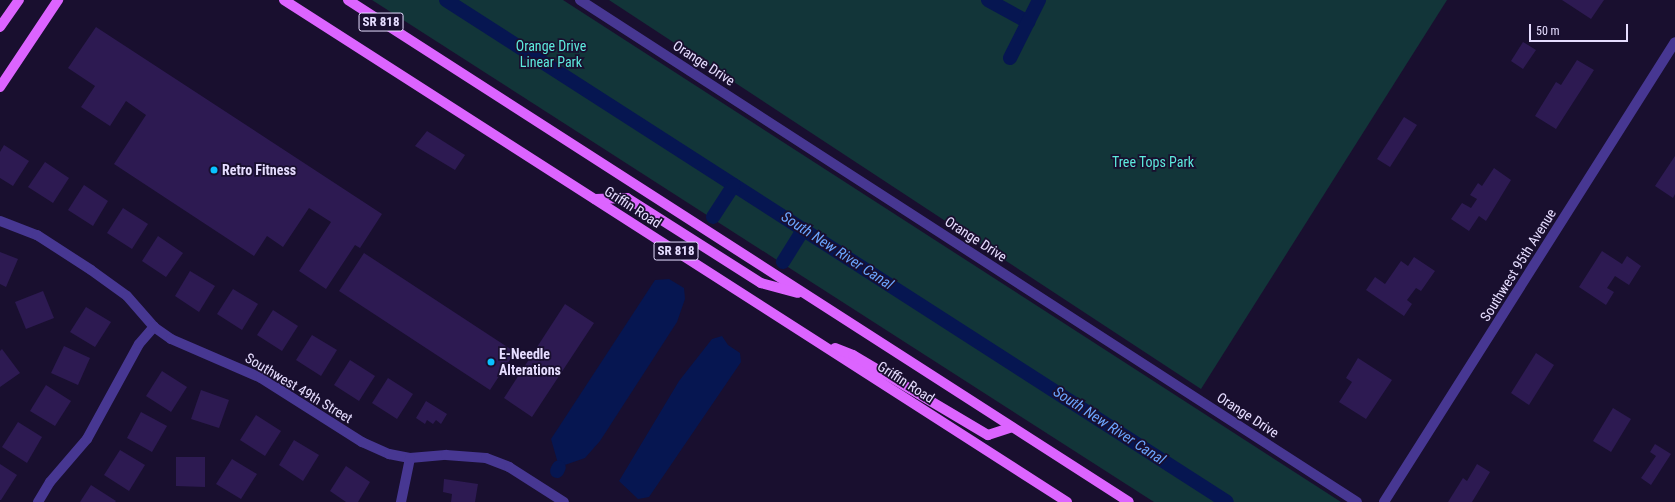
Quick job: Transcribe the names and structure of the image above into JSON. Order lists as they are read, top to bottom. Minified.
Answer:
{"streets":{"main road":["SR 818","Griffin Road"],"street":["Orange Drive","Southwest 95th Avenue","Southwest 49th Street"]},"water":["South New River Canal"],"parks":["Orange Drive Linear Park","Tree Tops Park"],"places":["Retro Fitness","E-Needle Alterations"],"scale_bar":"50 m"}
